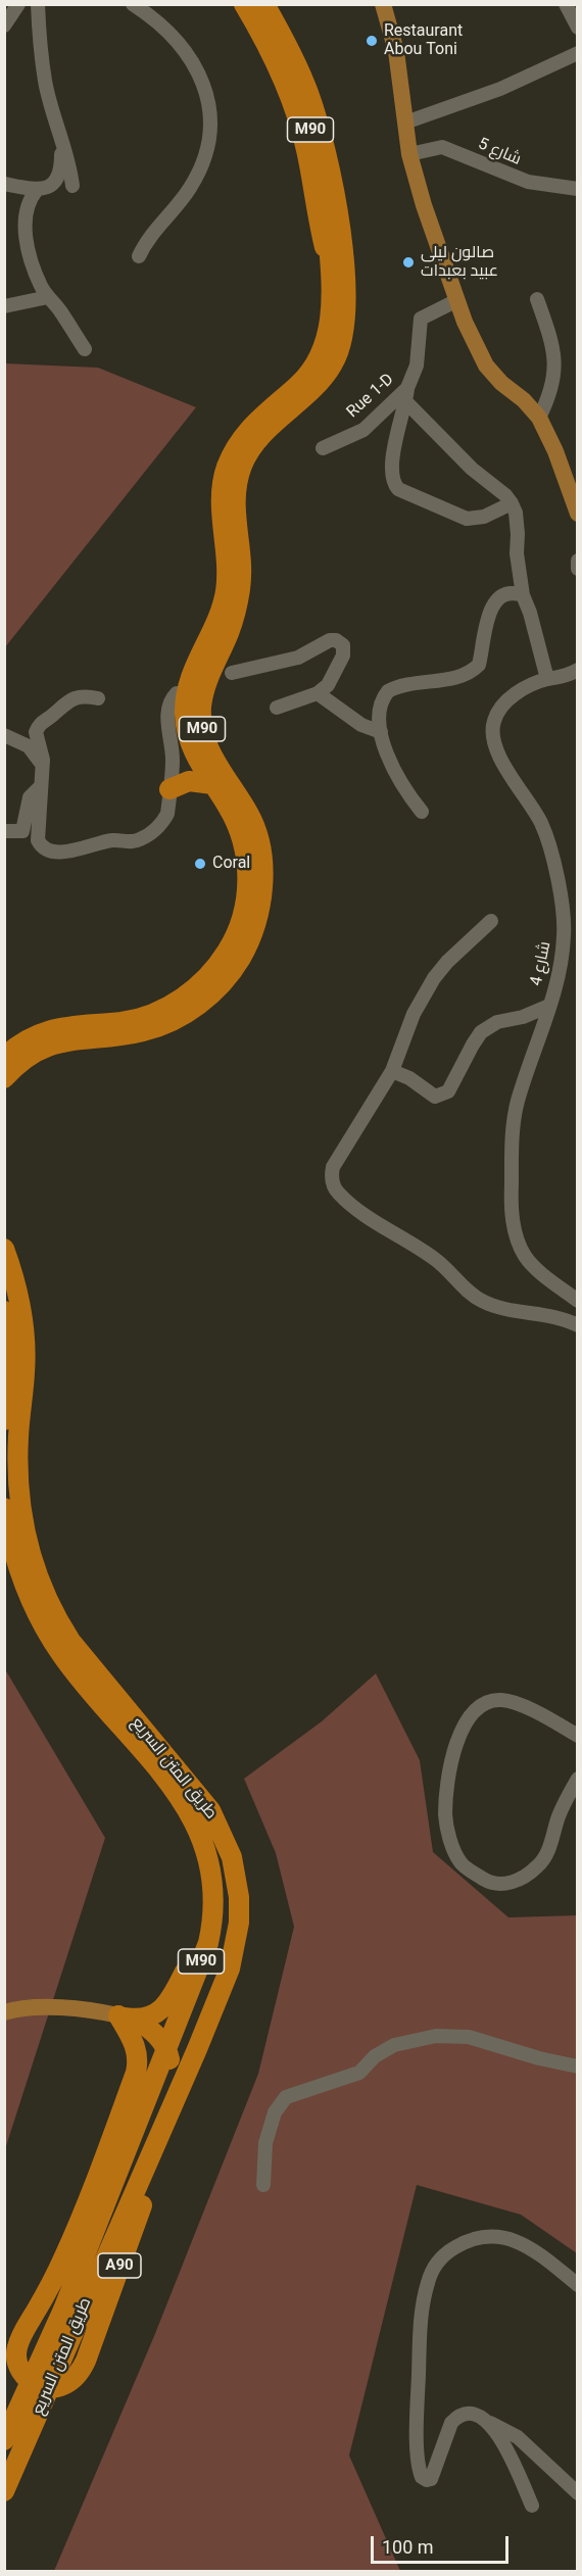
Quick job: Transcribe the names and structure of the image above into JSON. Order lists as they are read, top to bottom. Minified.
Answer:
{"streets":{"highway":["M90","طريق المتن السريع","A90"],"street":["شارع 5","Rue 1-D","شارع 4"]},"crossings":[["طريق المتن السريع","A90"]],"places":["Restaurant Abou Toni","صالون ليلى عبيد بعبدات","Coral"],"scale_bar":"100 m"}
